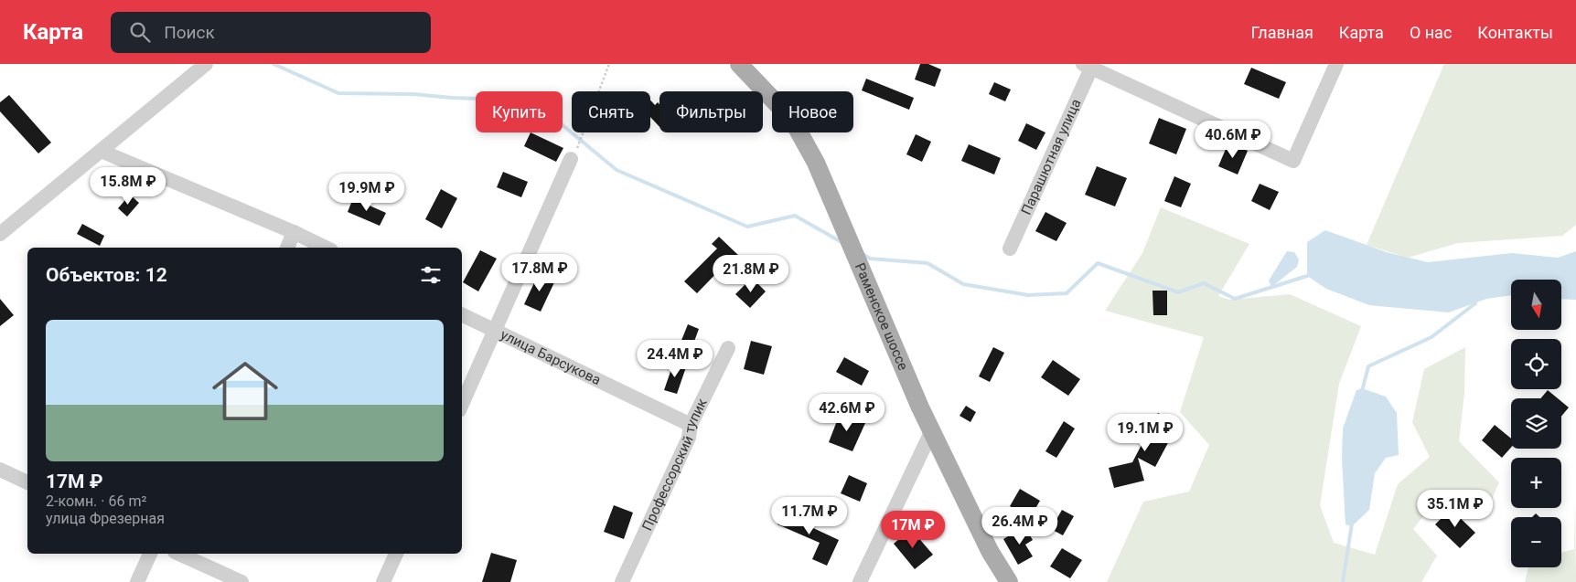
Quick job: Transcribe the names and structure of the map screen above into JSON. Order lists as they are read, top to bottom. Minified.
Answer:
{"streets":{"main road":["Раменское шоссе"],"street":["Парашютная улица","улица Барсукова","Профессорский тупик"]},"crossings":[["улица Барсукова","Профессорский тупик"]],"north":"bottom","page":{"header":"Карта","search":"Поиск","nav":["Главная","Карта","О нас","Контакты"],"chip":["Купить","Снять","Фильтры","Новое"],"price":["40.6M ₽","15.8M ₽","19.9M ₽","17.8M ₽","21.8M ₽","24.4M ₽","42.6M ₽","19.1M ₽","35.1M ₽","11.7M ₽","26.4M ₽","17M ₽"],"heading":"Объектов: 12","map_buttons":["+","−"],"list":[{"name":"17M ₽","note":"2-комн. · 66 m² · улица Фрезерная"}]}}
